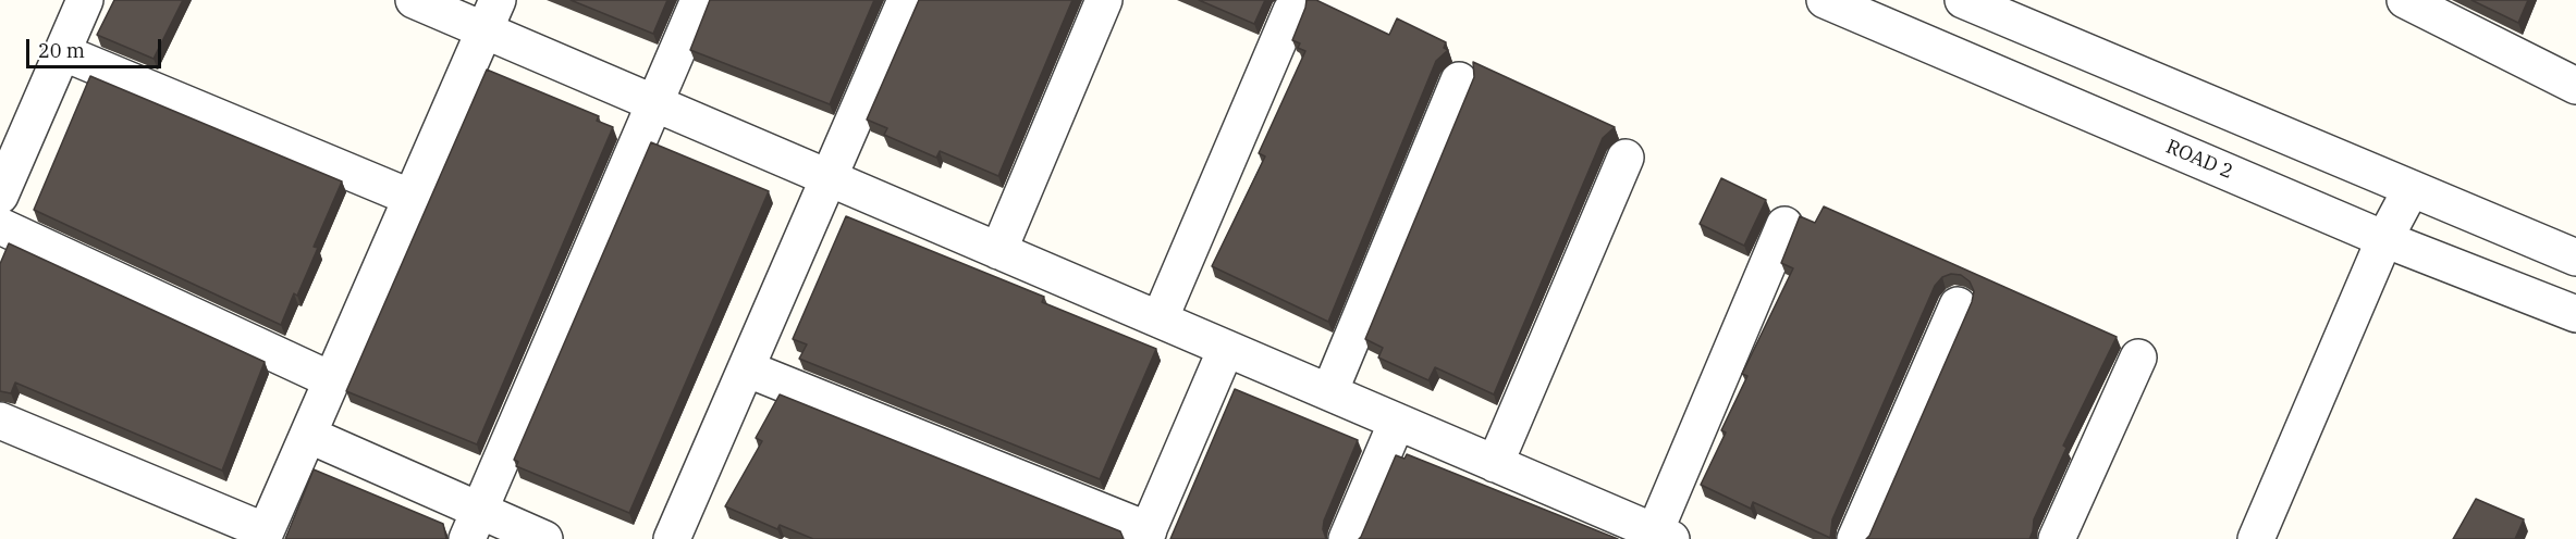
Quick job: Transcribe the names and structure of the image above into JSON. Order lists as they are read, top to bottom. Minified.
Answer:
{"streets":{"street":["ROAD 2"]},"scale_bar":"20 m"}
